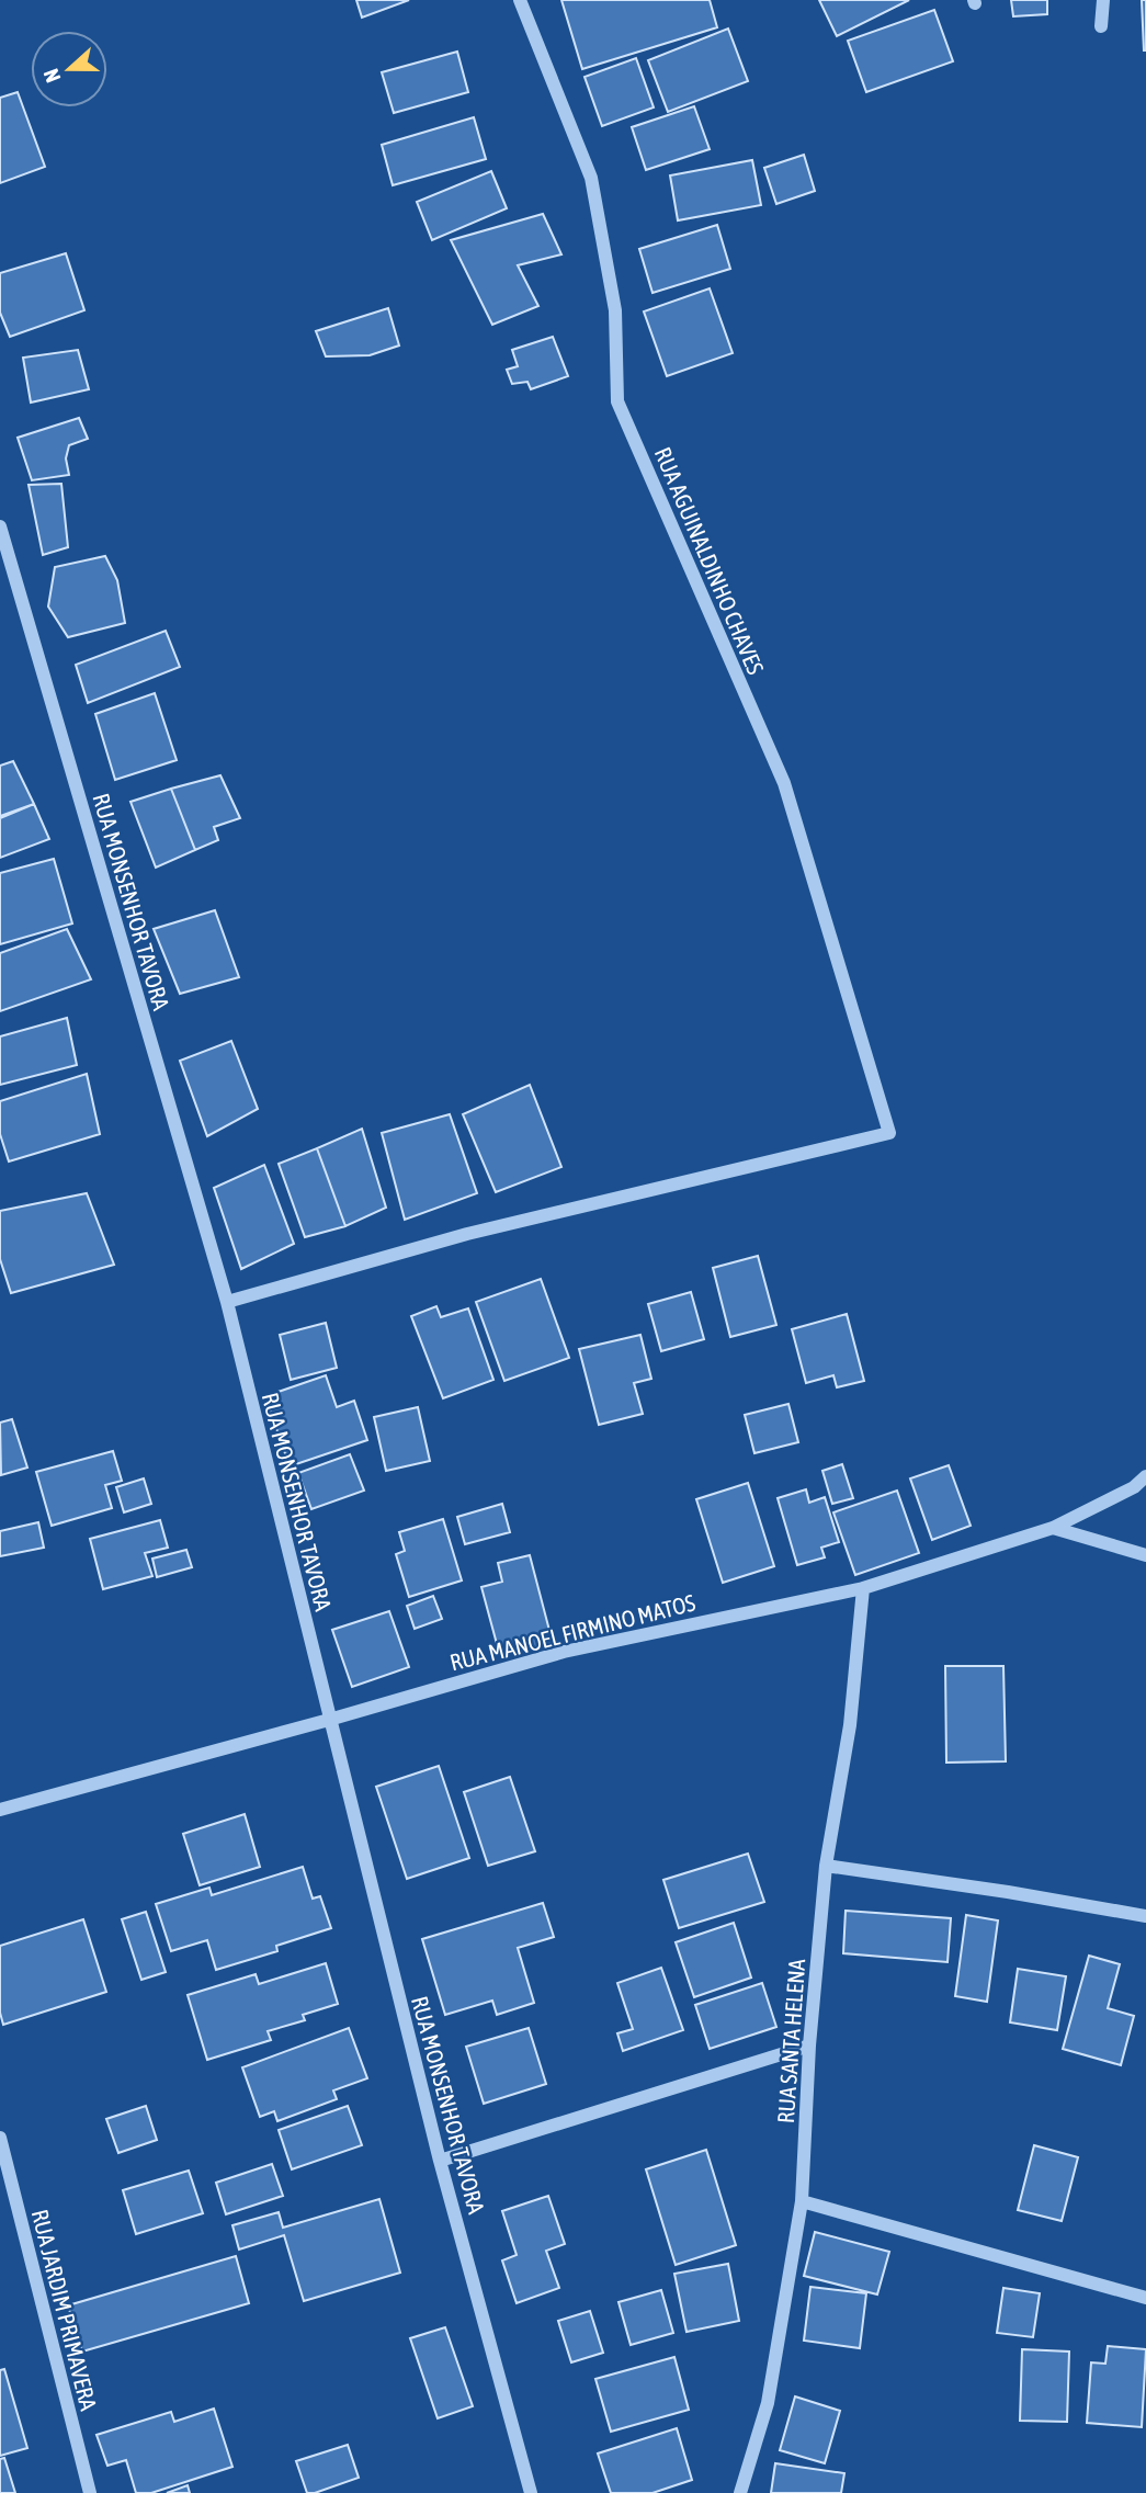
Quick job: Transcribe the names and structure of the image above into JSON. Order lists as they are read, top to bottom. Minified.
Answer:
{"streets":{"street":["RUA AGUINALDINHO CHAVES","RUA MONSENHOR TAVORA","RUA MANOEL FIRMINO MATOS","RUA SANTA HELENA","RUA JARDIM PRIMAVERA"]},"crossings":[["RUA AGUINALDINHO CHAVES","RUA MONSENHOR TAVORA"],["RUA MONSENHOR TAVORA","RUA MANOEL FIRMINO MATOS"],["RUA MANOEL FIRMINO MATOS","RUA SANTA HELENA"]],"north":"left"}
